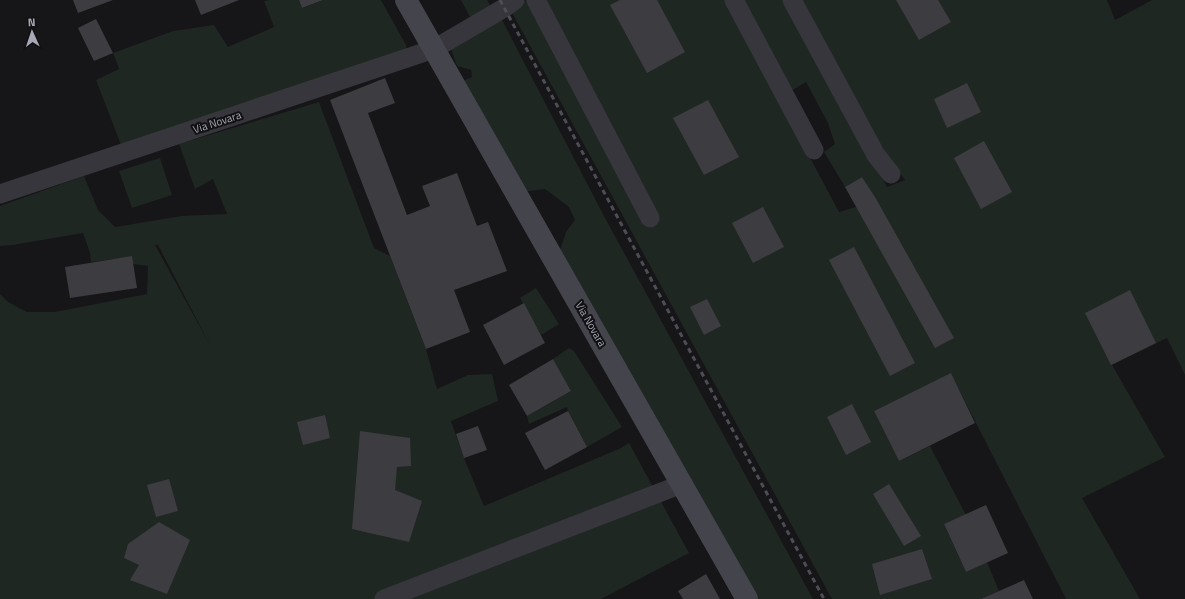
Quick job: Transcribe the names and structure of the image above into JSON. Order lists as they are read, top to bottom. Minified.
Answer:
{"streets":{"main road":["Via Novara"]},"north":"top"}
